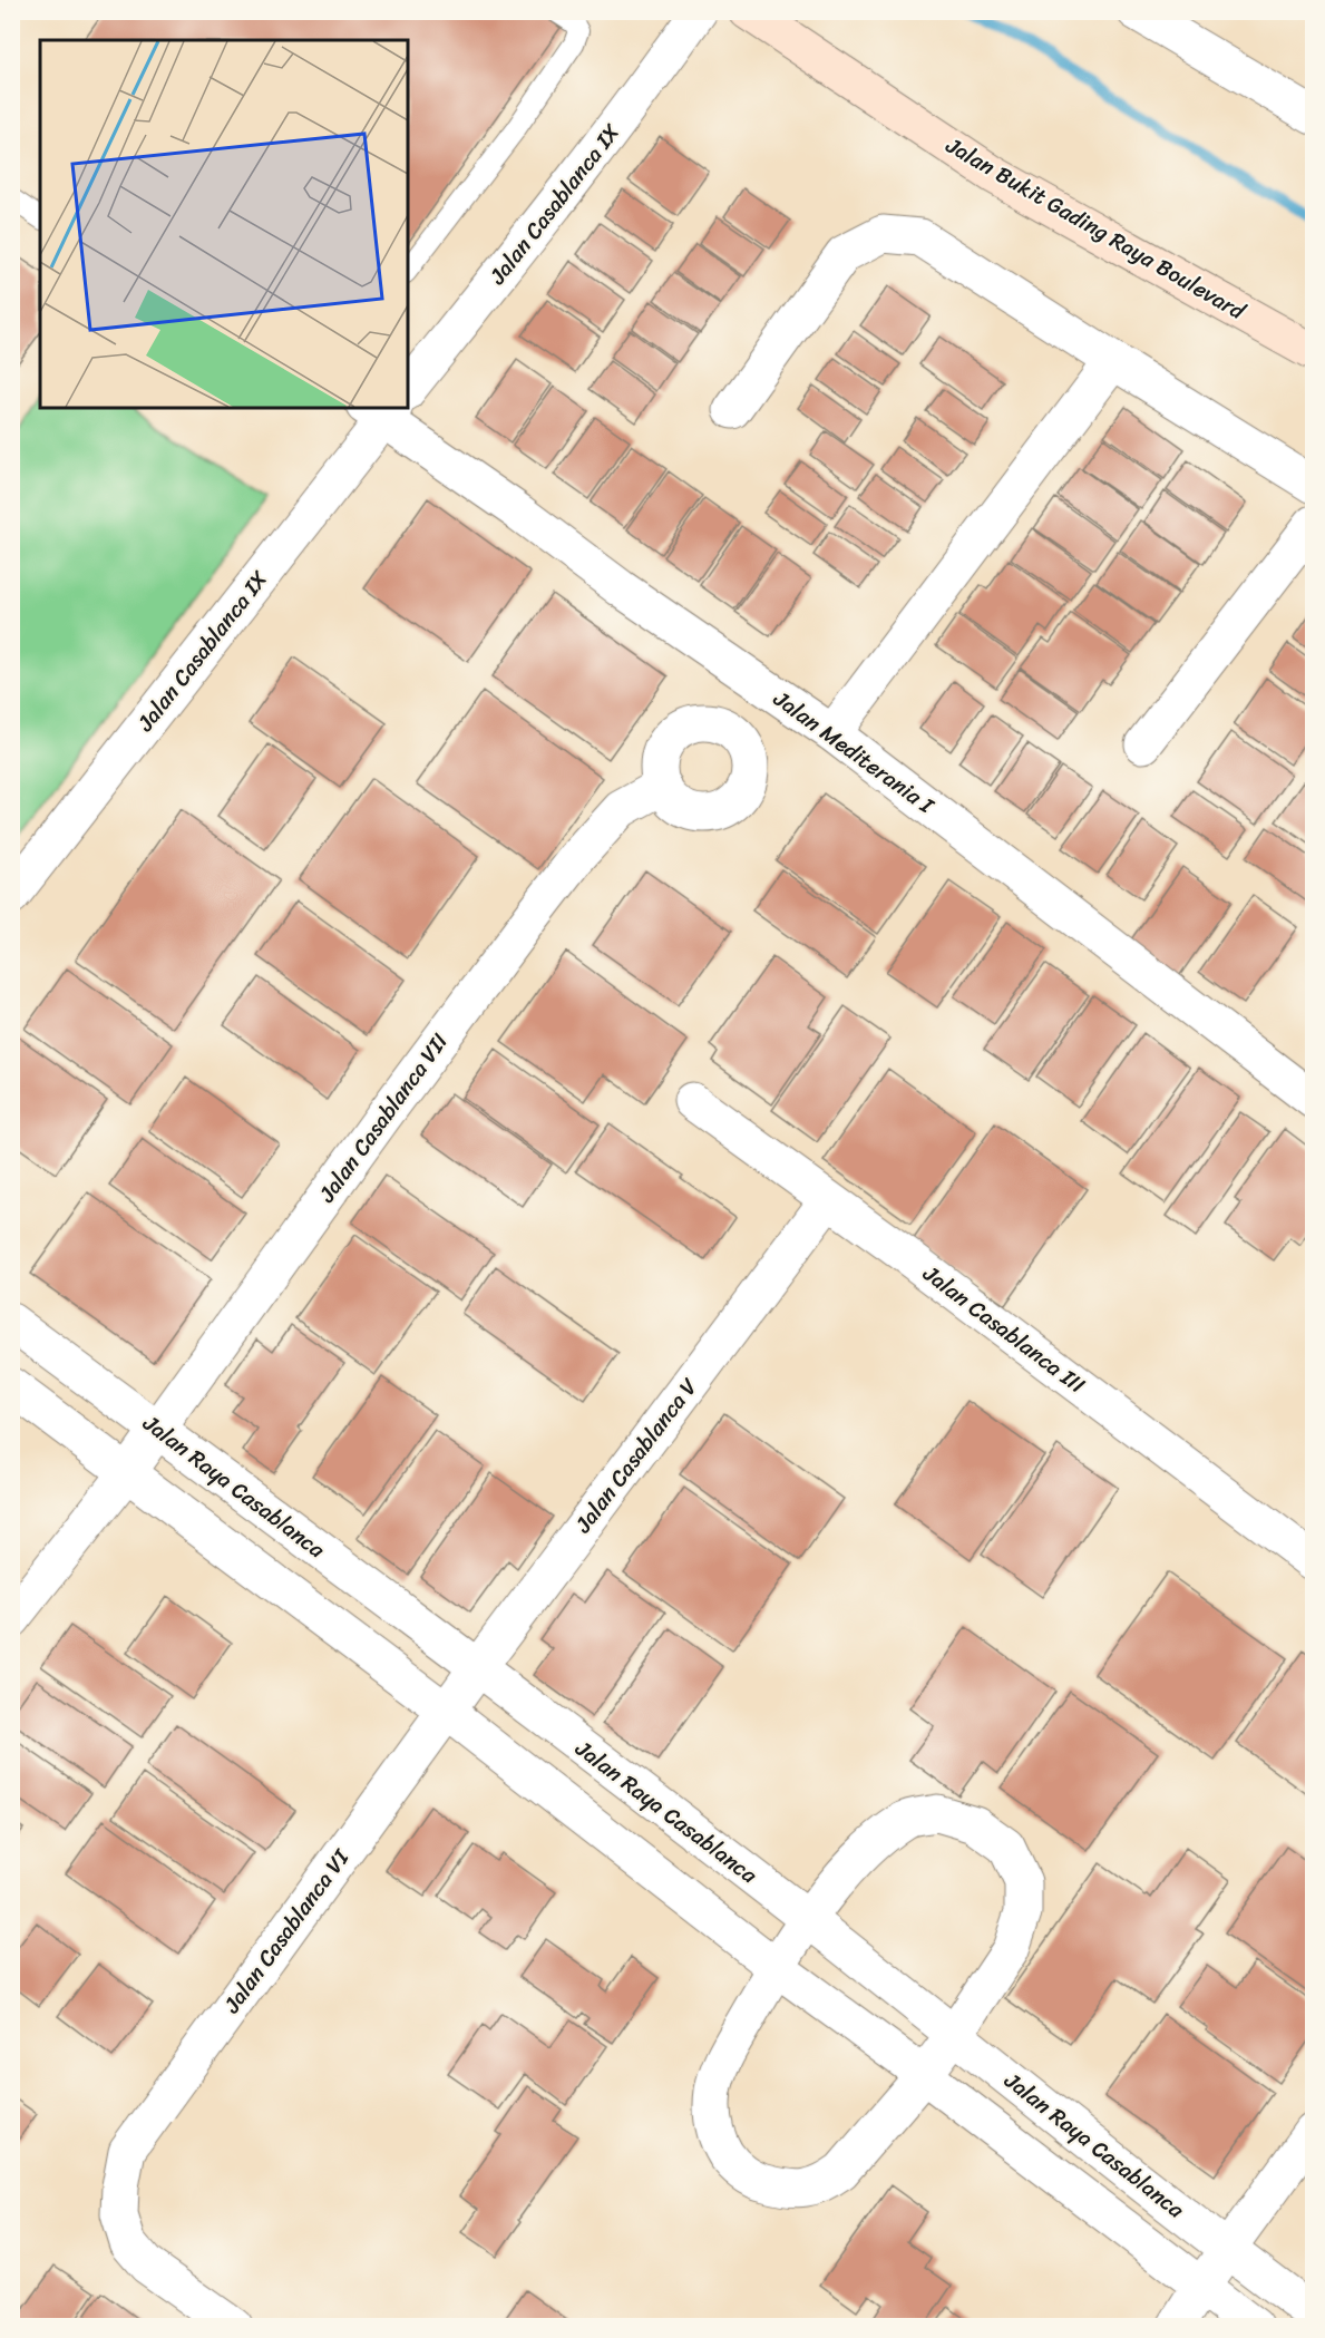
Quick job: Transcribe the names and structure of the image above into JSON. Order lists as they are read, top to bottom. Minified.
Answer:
{"streets":{"street":["Jalan Casablanca IX","Jalan Bukit Gading Raya Boulevard","Jalan Mediterania I","Jalan Casablanca VII","Jalan Casablanca III","Jalan Casablanca V","Jalan Raya Casablanca","Jalan Casablanca VI"]},"crossings":[["Jalan Casablanca VII","Jalan Raya Casablanca"],["Jalan Casablanca III","Jalan Casablanca V"],["Jalan Casablanca V","Jalan Raya Casablanca"],["Jalan Casablanca V","Jalan Casablanca VI"],["Jalan Raya Casablanca","Jalan Casablanca VI"]]}
